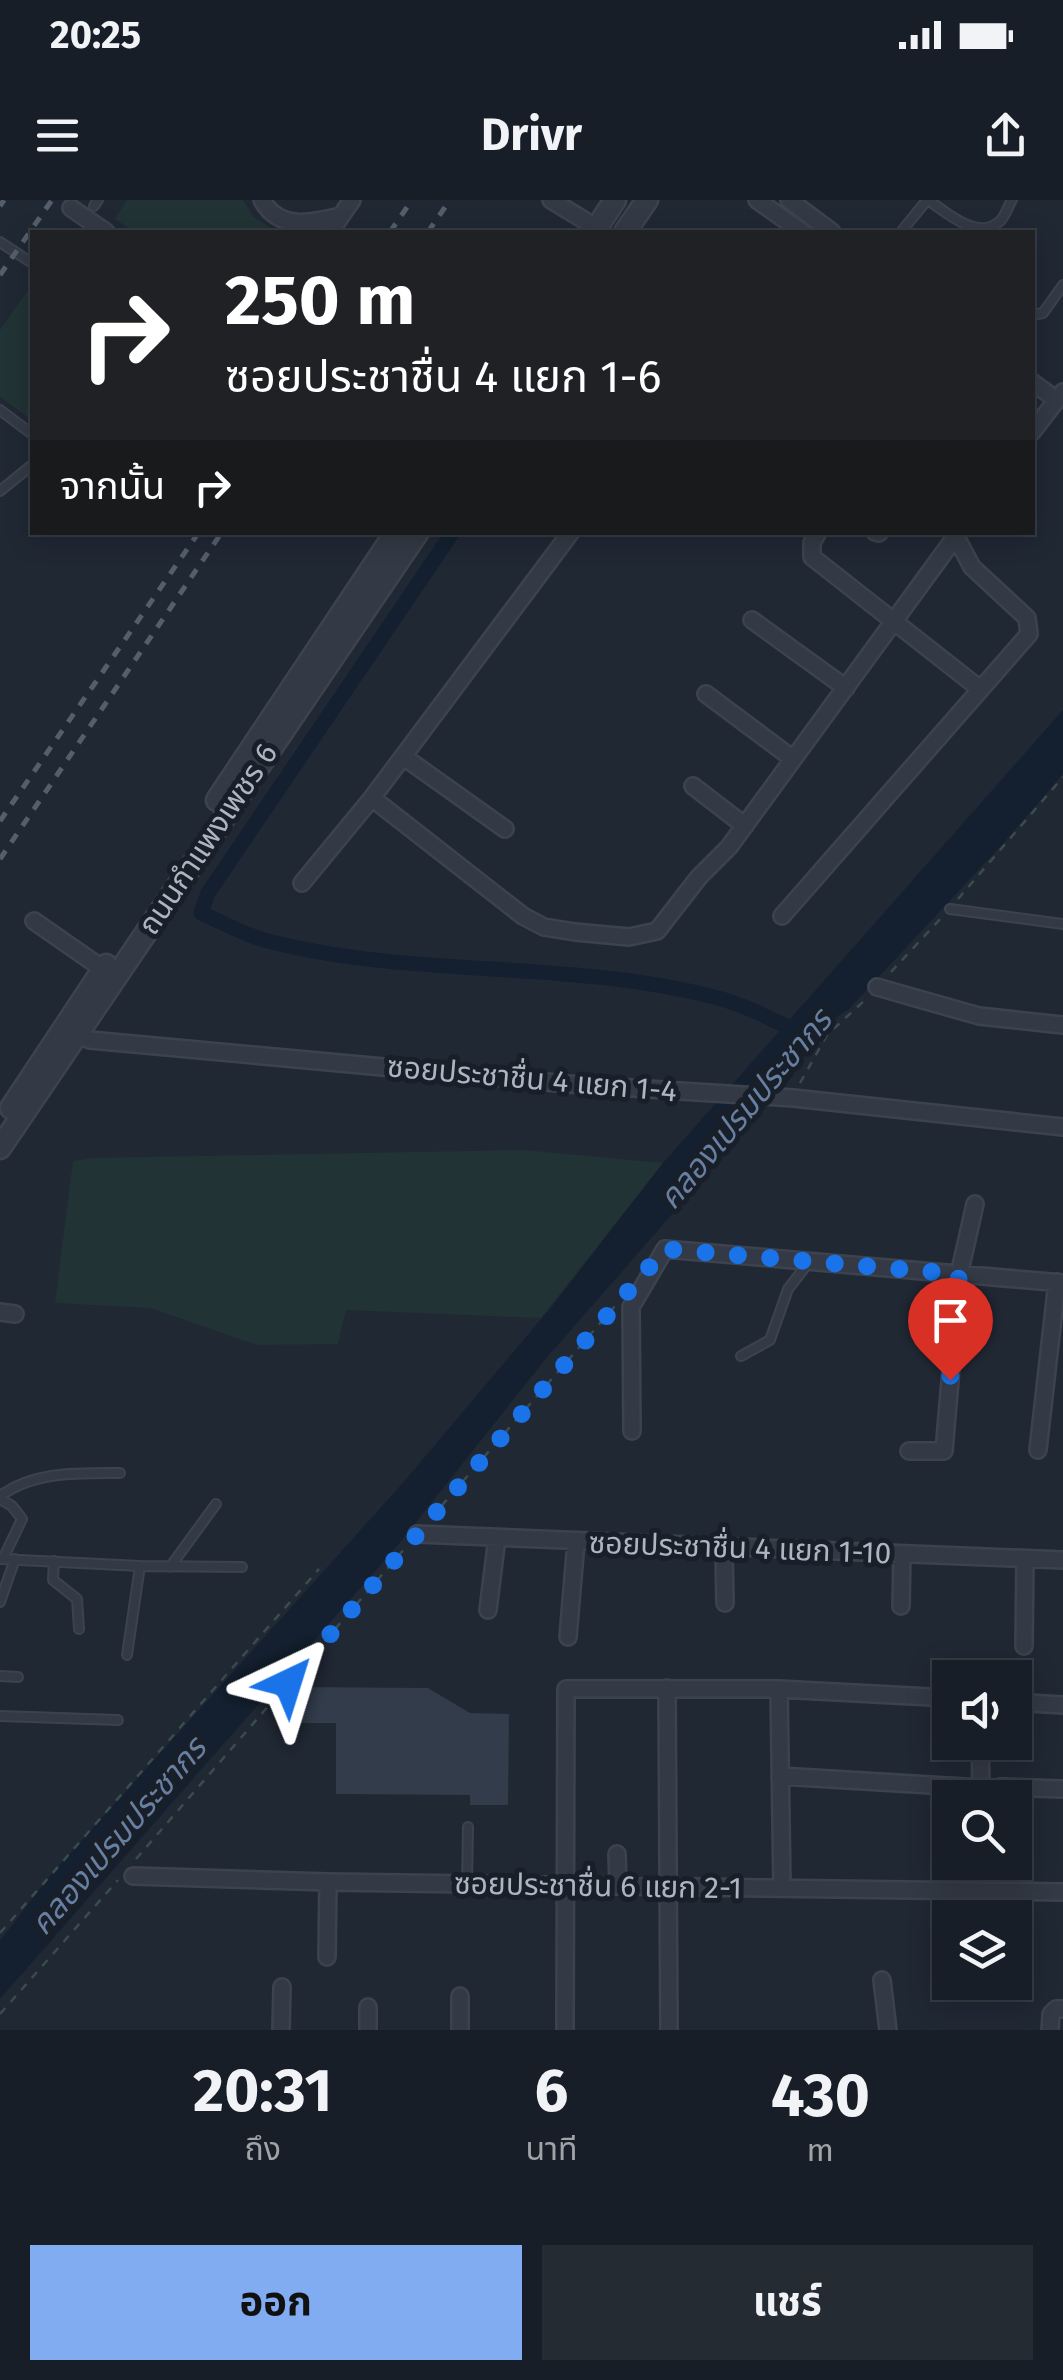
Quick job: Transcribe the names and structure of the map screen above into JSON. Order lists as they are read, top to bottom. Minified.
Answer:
{"streets":{"street":["ถนนกำแพงเพชร 6","ซอยประชาชื่น 4 แยก 1-4","ซอยประชาชื่น 4 แยก 1-10","ซอยประชาชื่น 6 แยก 2-1"]},"crossings":[["ถนนกำแพงเพชร 6","ซอยประชาชื่น 4 แยก 1-4"]],"water":["คลองเปรมประชากร"],"page":{"status":"20:25","header":"Drivr","turn":["250 m","ซอยประชาชื่น 4 แยก 1-6"],"then":"จากนั้น","eta":["20:31","ถึง","6","นาที","430","m"],"buttons":["ออก","แชร์"]}}
